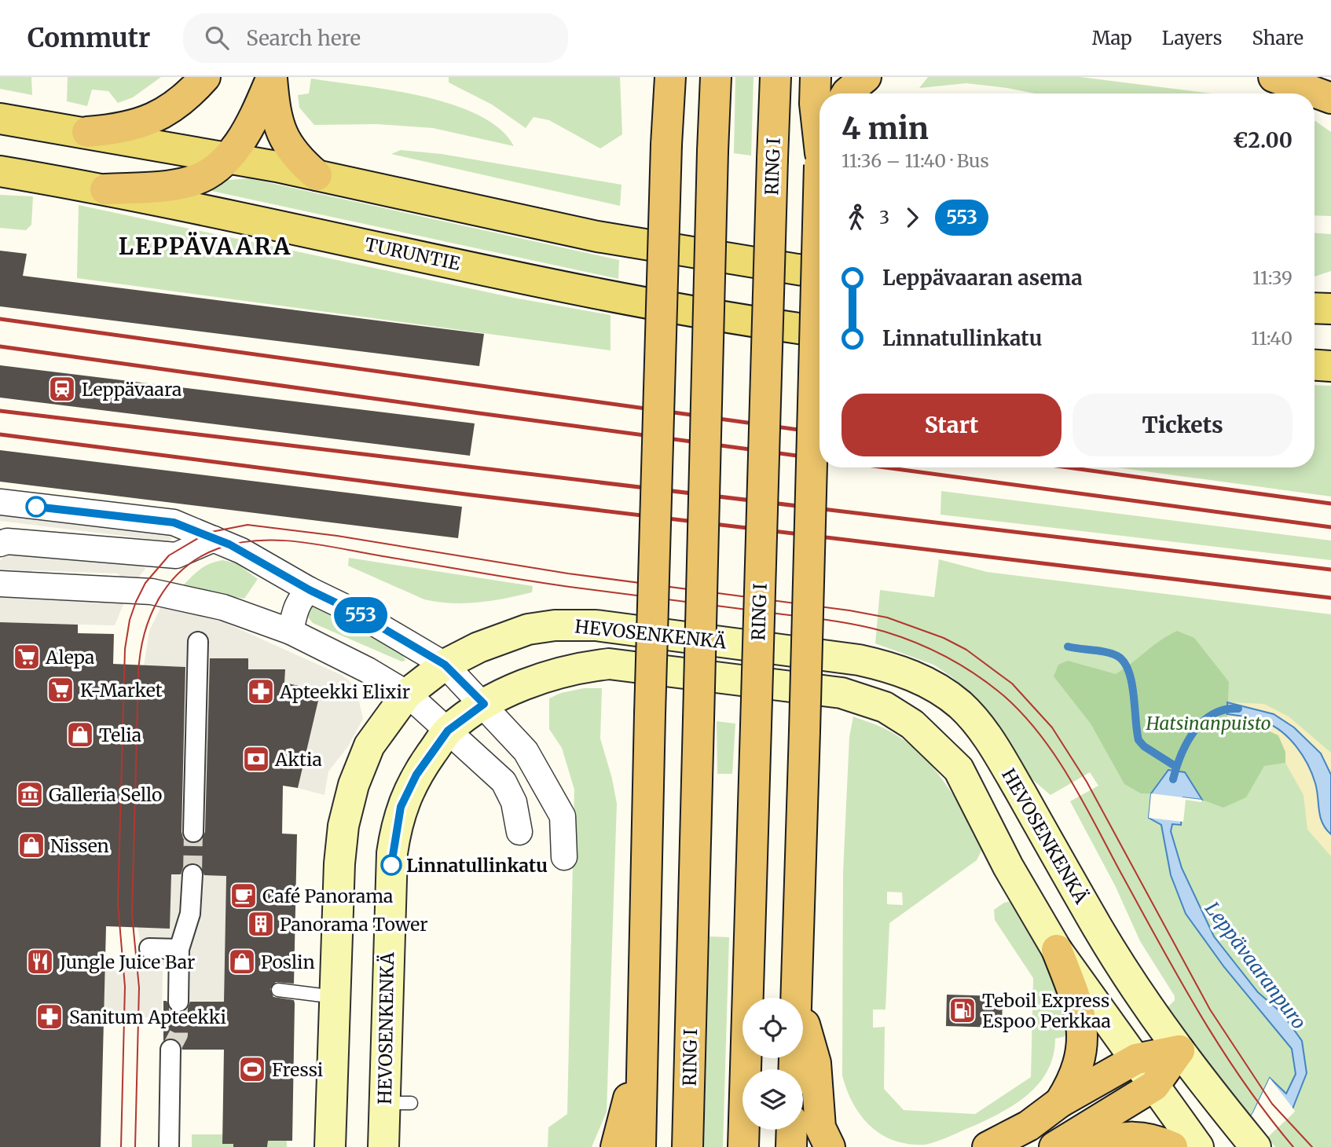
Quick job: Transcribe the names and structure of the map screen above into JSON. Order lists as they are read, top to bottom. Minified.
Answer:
{"streets":{"highway":["RING I"],"main road":["TURUNTIE","HEVOSENKENKÄ"]},"districts":["LEPPÄVAARA"],"water":["Leppävaaranpuro"],"parks":["Hatsinanpuisto"],"places":{"station":["Leppävaara"],"supermarket":["Alepa","K-Market"],"pharmacy":["Apteekki Elixir","Sanitum Apteekki"],"shop":["Telia","Nissen","Poslin"],"bank":["Aktia"],"museum":["Galleria Sello"],"other":["Linnatullinkatu"],"cafe":["Café Panorama"],"building":["Panorama Tower"],"restaurant":["Jungle Juice Bar"],"fuel station":["Teboil Express Espoo Perkkaa"],"sports":["Fressi"]},"lines":["bus line 553"],"page":{"header":"Commutr","search":"Search here","nav":["Map","Layers","Share"],"on_map":"553","heading":["4 min","11:36 – 11:40 · Bus","€2.00"],"legs":["3","553"],"list":[{"name":"Leppävaaran asema","value":"11:39"},{"name":"Linnatullinkatu","value":"11:40"}],"buttons":["Start","Tickets"]}}
